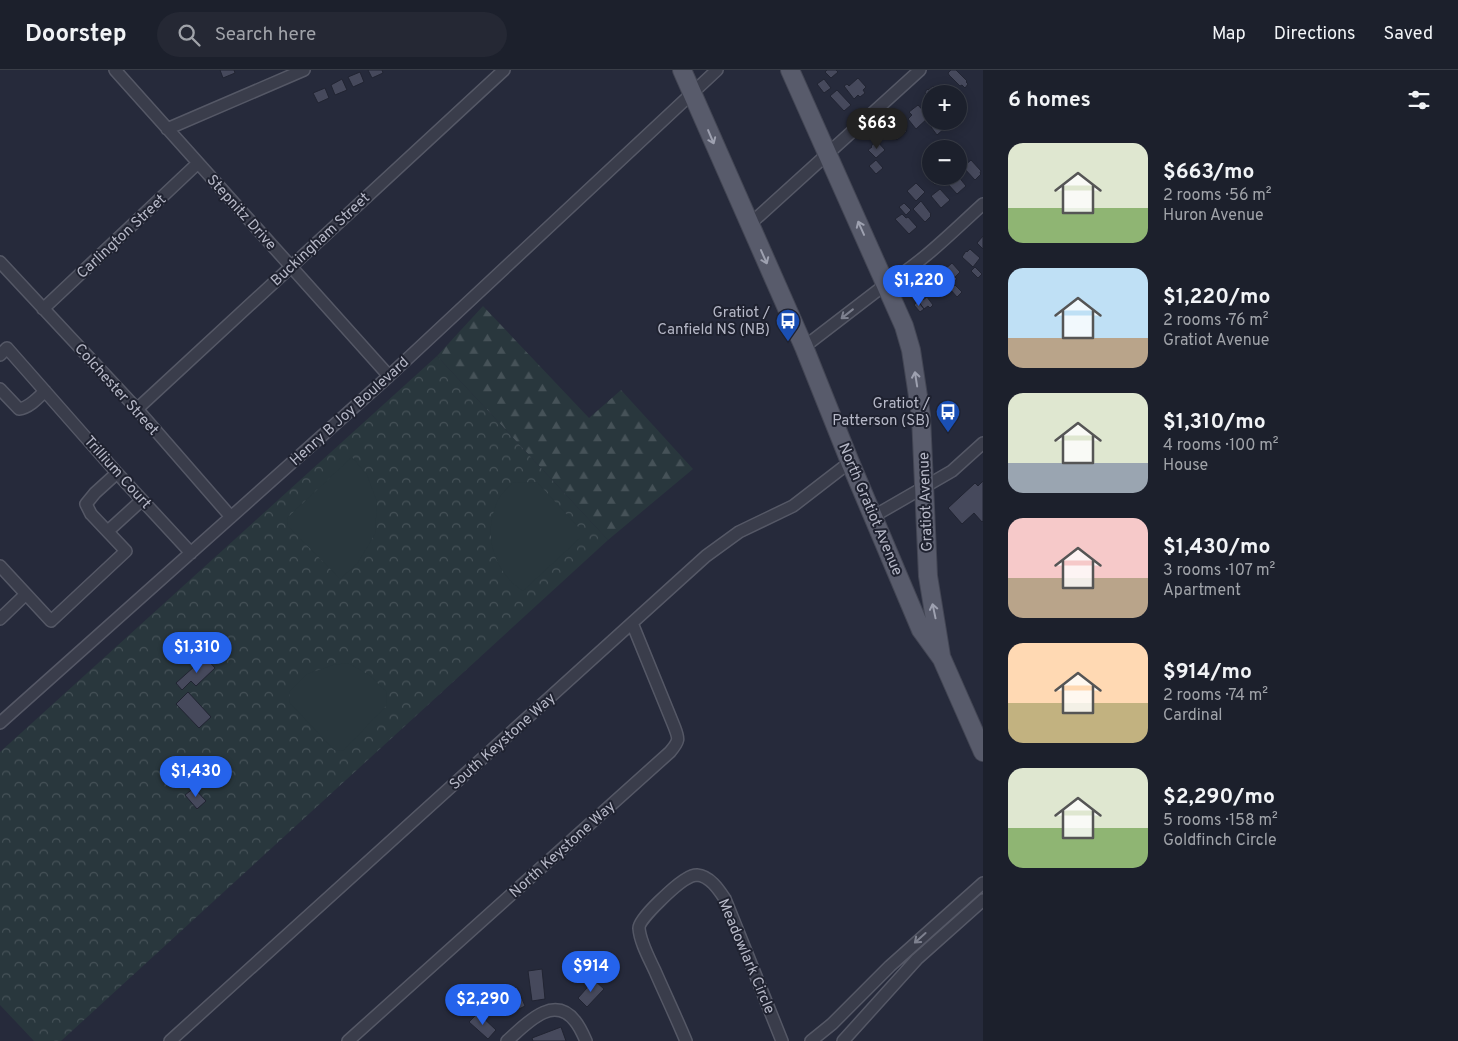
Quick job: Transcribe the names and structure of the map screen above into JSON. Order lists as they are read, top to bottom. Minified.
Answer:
{"streets":{"main road":["Gratiot Avenue","North Gratiot Avenue"],"street":["Stepnitz Drive","Carlington Street","Buckingham Street","Colchester Street","Henry B Joy Boulevard","Trillium Court","South Keystone Way","North Keystone Way","Meadowlark Circle"]},"crossings":[["Stepnitz Drive","Carlington Street"],["Stepnitz Drive","Buckingham Street"],["Stepnitz Drive","Henry B Joy Boulevard"],["Carlington Street","Colchester Street"],["Buckingham Street","Colchester Street"],["Colchester Street","Henry B Joy Boulevard"],["Henry B Joy Boulevard","Trillium Court"],["Henry B Joy Boulevard","North Gratiot Avenue"],["Gratiot Avenue","North Gratiot Avenue"],["North Gratiot Avenue","South Keystone Way"],["South Keystone Way","North Keystone Way"]],"one_way":["Gratiot Avenue","North Gratiot Avenue"],"places":{"bus stop":["Gratiot / Canfield NS (NB)","Gratiot / Patterson (SB)"]},"page":{"header":"Doorstep","search":"Search here","nav":["Map","Directions","Saved"],"heading":"6 homes","map_buttons":["+","−"],"price":["$663","$1,220","$1,310","$1,430","$914","$2,290"],"list":[{"name":"$663/mo","note":"2 rooms · 56 m² · Huron Avenue"},{"name":"$1,220/mo","note":"2 rooms · 76 m² · Gratiot Avenue"},{"name":"$1,310/mo","note":"4 rooms · 100 m² · House"},{"name":"$1,430/mo","note":"3 rooms · 107 m² · Apartment"},{"name":"$914/mo","note":"2 rooms · 74 m² · Cardinal"},{"name":"$2,290/mo","note":"5 rooms · 158 m² · Goldfinch Circle"}]}}
